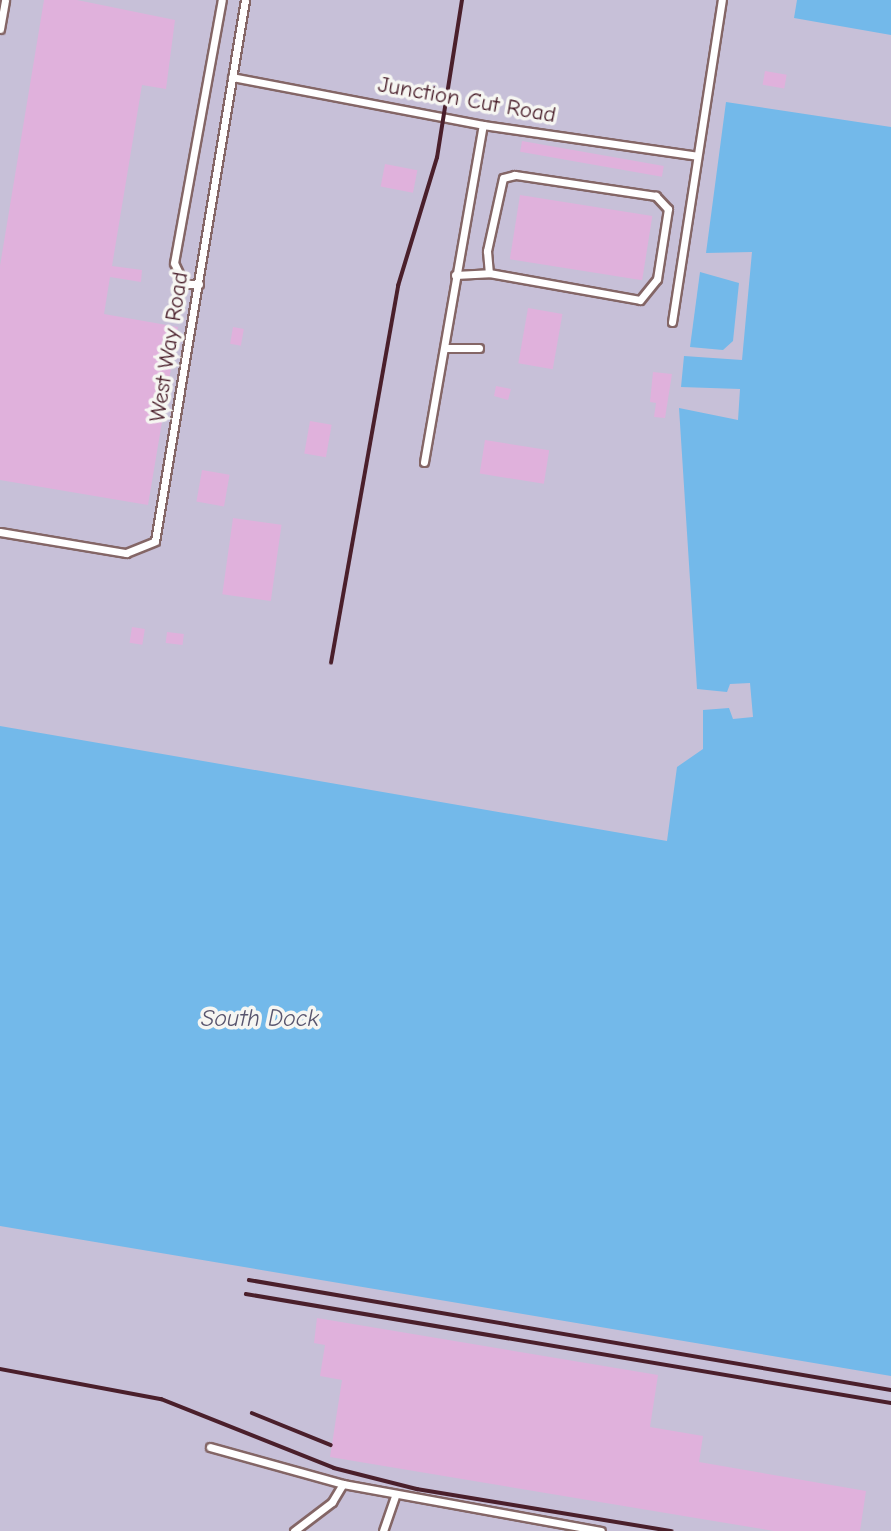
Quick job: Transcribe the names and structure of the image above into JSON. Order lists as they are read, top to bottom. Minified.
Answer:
{"streets":{"lane":["Junction Cut Road","West Way Road"]},"crossings":[["Junction Cut Road","West Way Road"]],"water":["South Dock"]}
